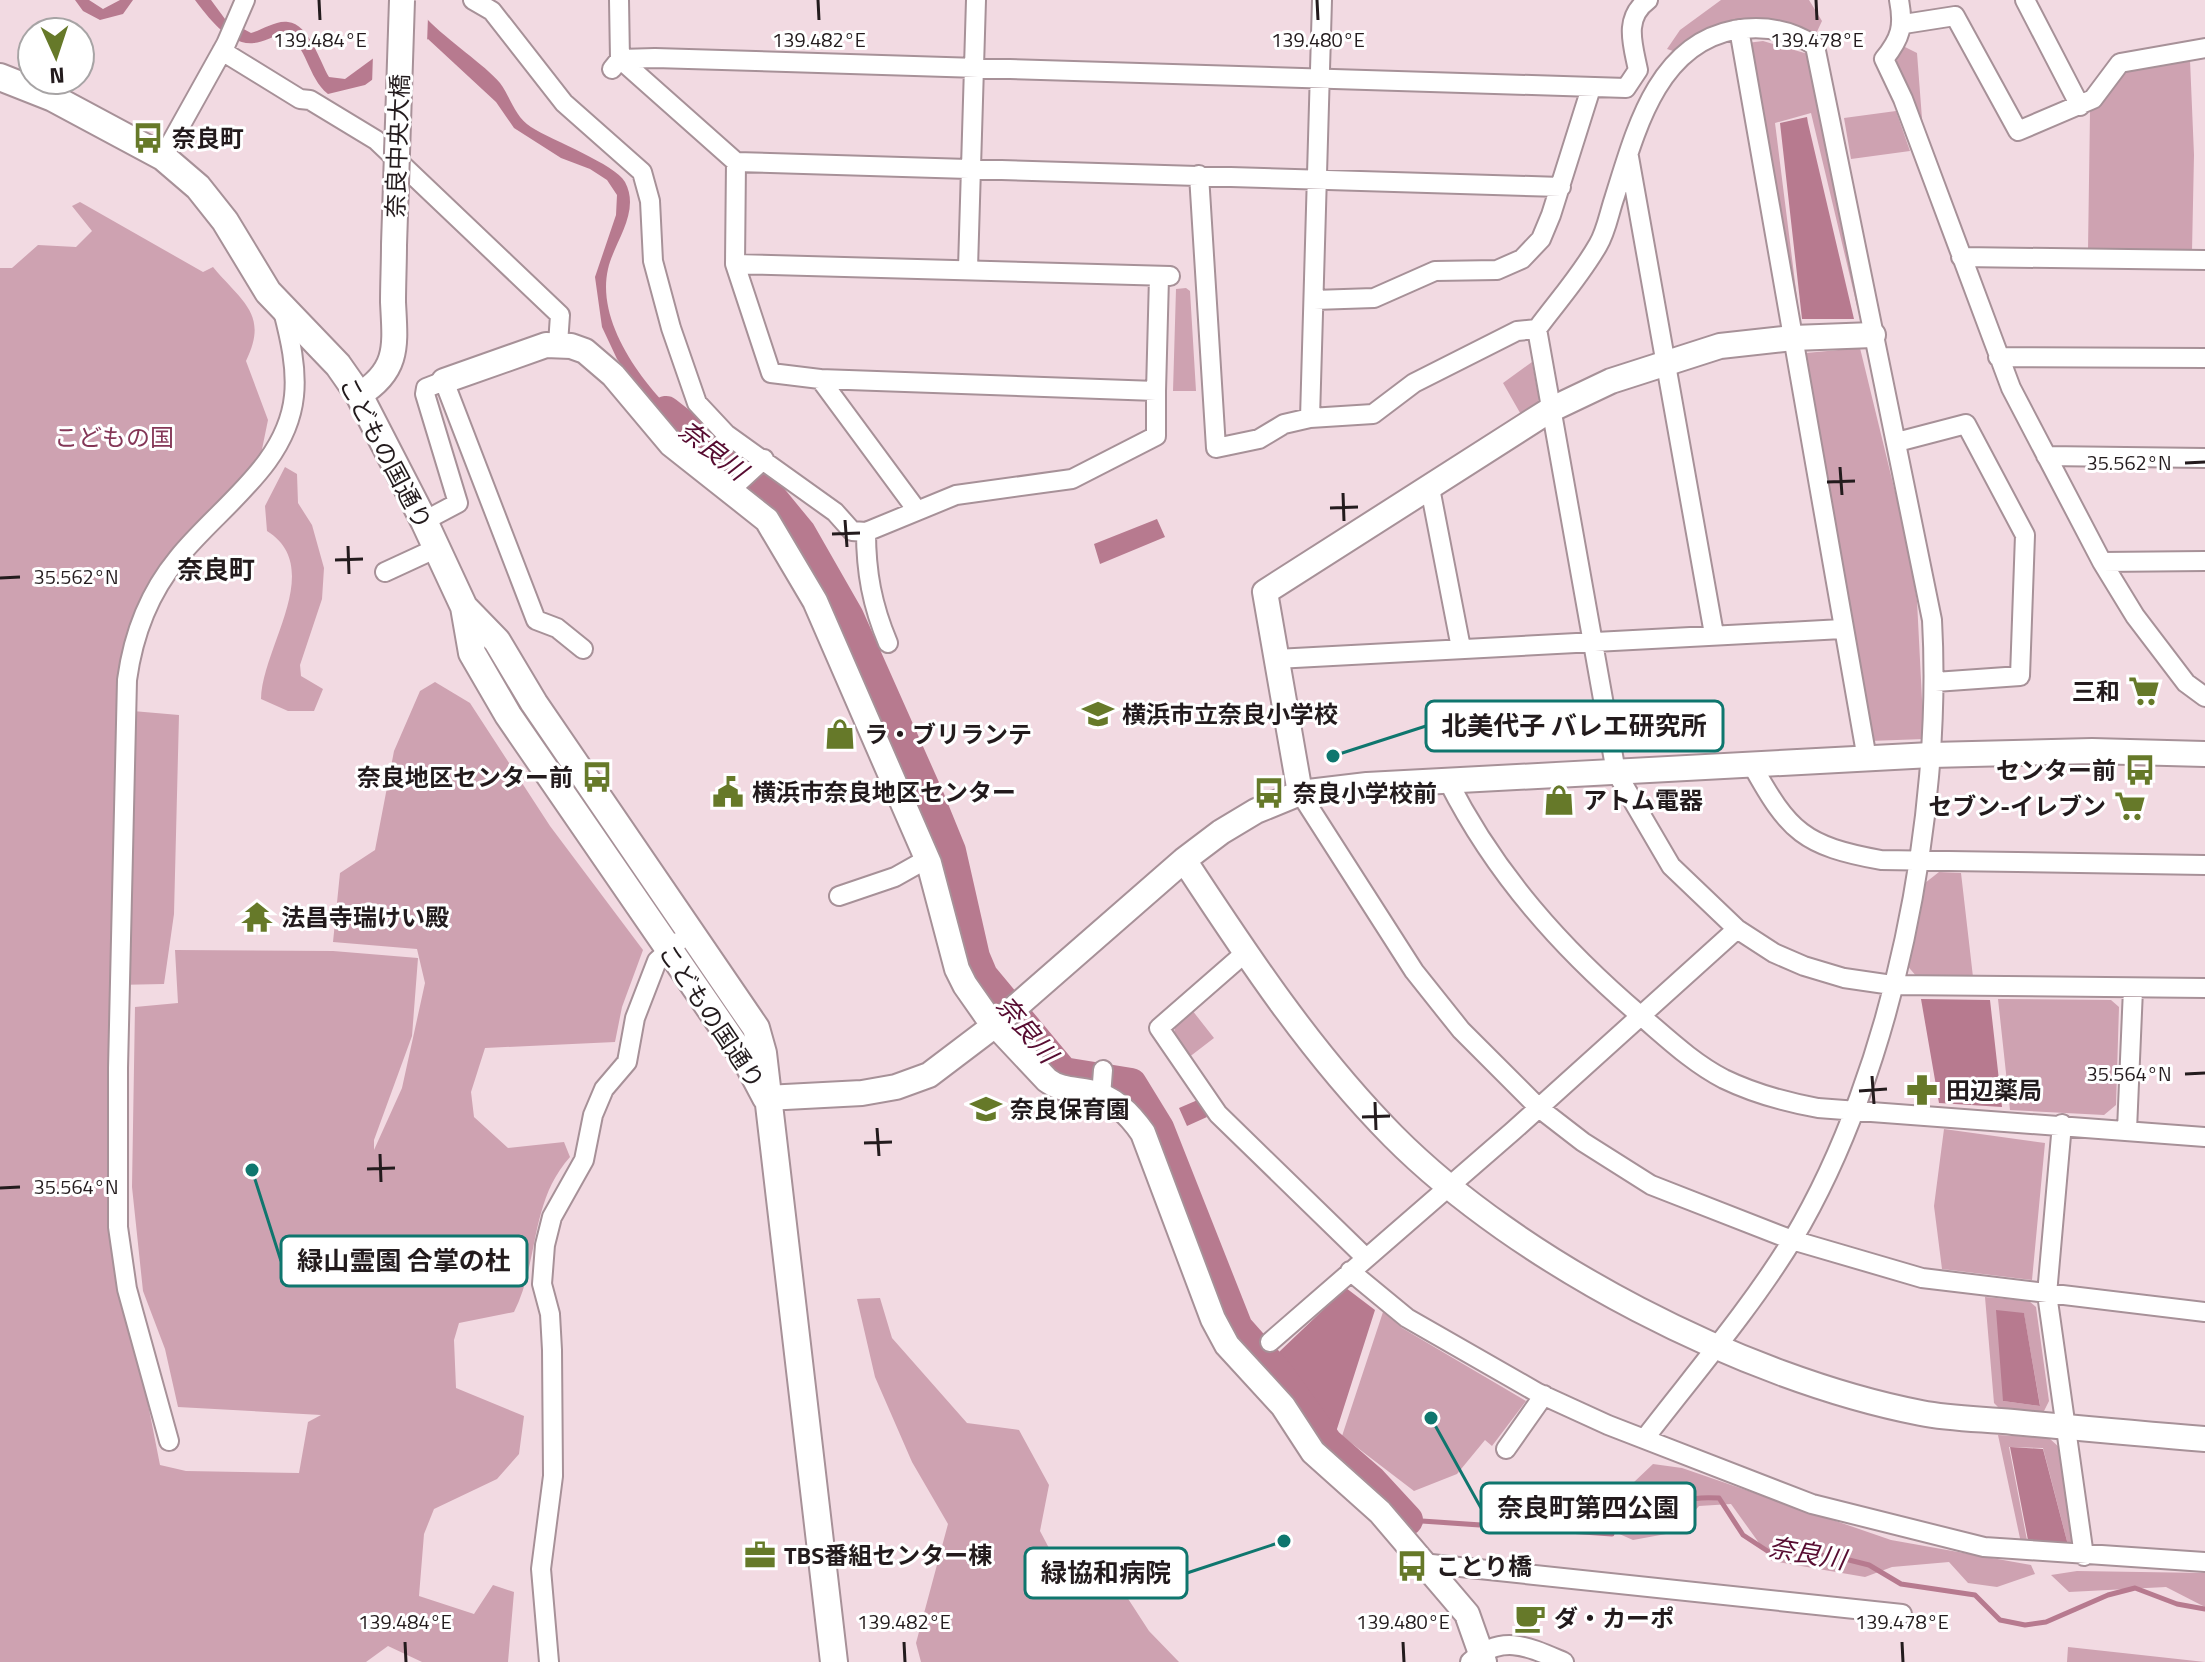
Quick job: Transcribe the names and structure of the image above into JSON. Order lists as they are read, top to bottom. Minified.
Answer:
{"streets":{"main road":["こどもの国通り"],"street":["奈良中央大橋"]},"crossings":[["奈良中央大橋","こどもの国通り"]],"districts":["奈良町"],"water":["奈良川"],"parks":["こどもの国"],"places":{"bus stop":["奈良町","センター前","奈良地区センター前","奈良小学校前","ことり橋"],"supermarket":["三和","セブン-イレブン"],"school or university":["横浜市立奈良小学校","奈良保育園"],"shop":["ラ・ブリランテ","アトム電器"],"other":["北美代子 バレエ研究所","緑山霊園 合掌の杜","奈良町第四公園","緑協和病院"],"public building":["横浜市奈良地区センター"],"temple":["法昌寺瑞けい殿"],"pharmacy":["田辺薬局"],"office":["TBS番組センター棟"],"cafe":["ダ・カーポ"]},"north":"bottom","coordinates":["139.484°E","139.482°E","139.480°E","139.478°E","35.562°N","35.564°N"]}
